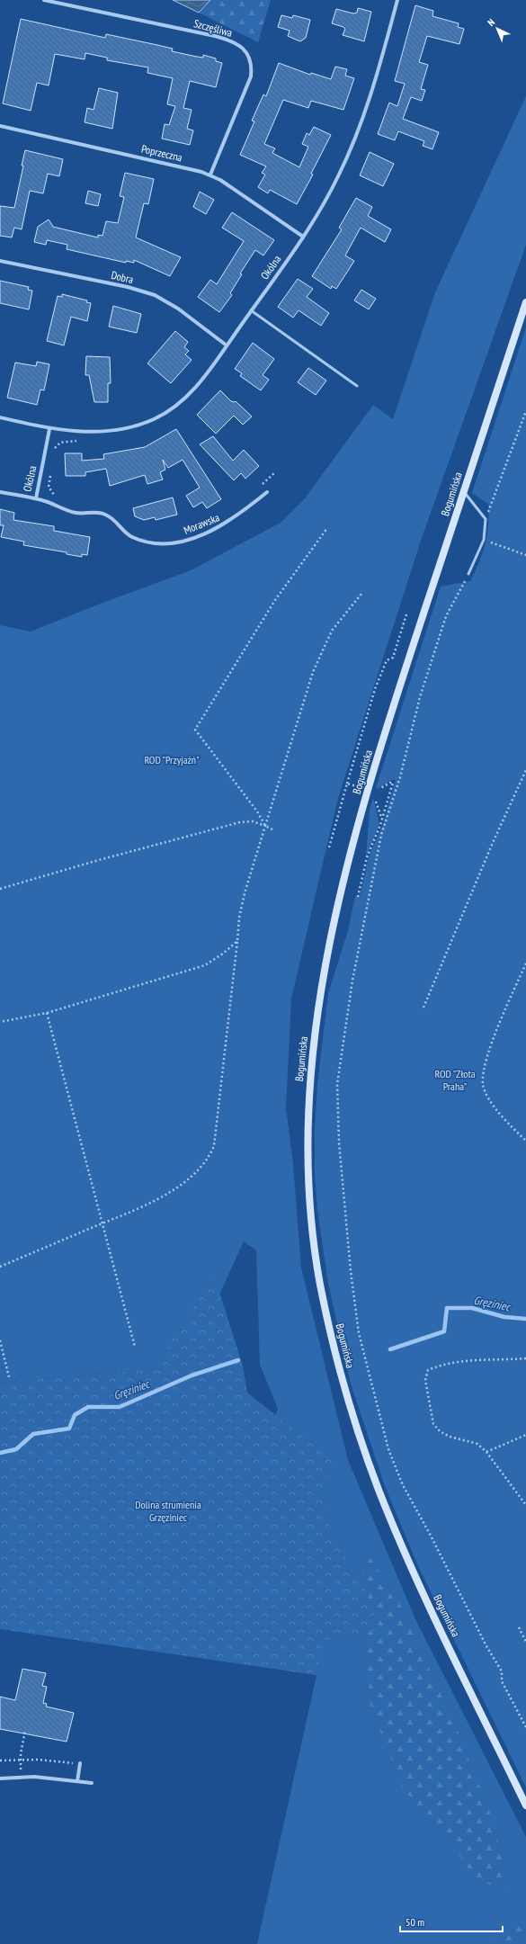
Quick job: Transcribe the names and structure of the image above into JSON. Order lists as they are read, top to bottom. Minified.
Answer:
{"streets":{"street":["Szczęśliwa","Poprzeczna","Okólna","Dobra","Bogumińska","Morawska"]},"crossings":[["Szczęśliwa","Poprzeczna"],["Poprzeczna","Okólna"],["Okólna","Dobra"],["Okólna","Morawska"]],"water":["Gręziniec"],"parks":["ROD \"Przyjaźń\"","ROD \"Złota Praha\"","Dolina strumienia Grzęziniec"],"scale_bar":"50 m","north":"top left"}
